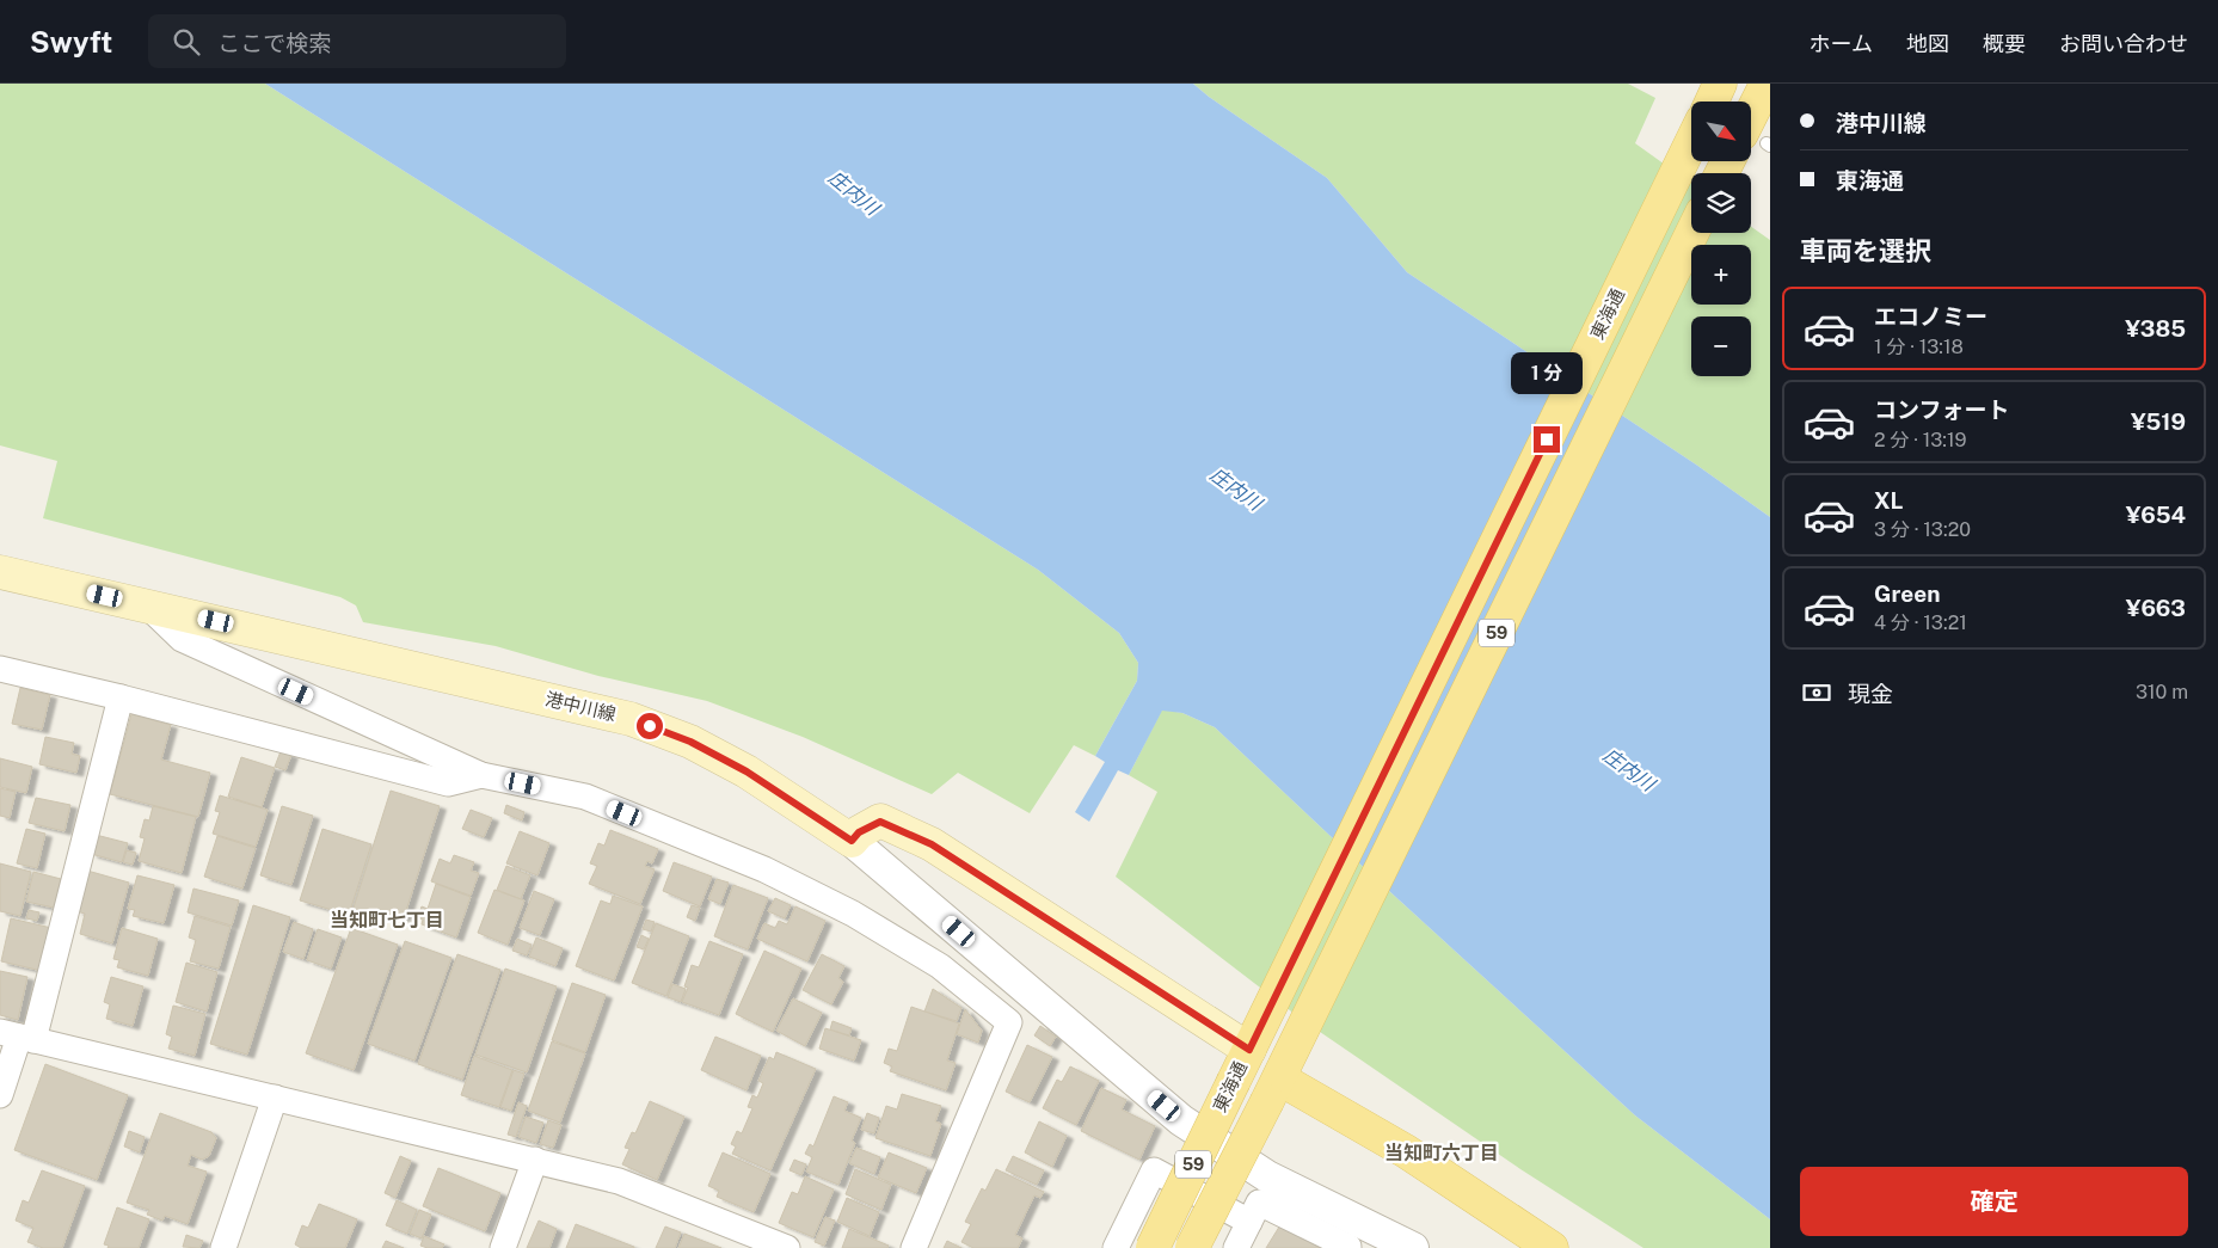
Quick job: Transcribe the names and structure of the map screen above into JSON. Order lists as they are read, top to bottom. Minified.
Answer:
{"streets":{"main road":["東海通","59","港中川線"]},"districts":["当知町七丁目","当知町六丁目"],"water":["庄内川"],"north":"bottom right","page":{"header":"Swyft","search":"ここで検索","nav":["ホーム","地図","概要","お問い合わせ"],"banner":["港中川線","東海通"],"map_buttons":["+","−"],"heading":"車両を選択","list":[{"name":"エコノミー","note":"1 分 · 13:18","value":"¥385"},{"name":"コンフォート","note":"2 分 · 13:19","value":"¥519"},{"name":"XL","note":"3 分 · 13:20","value":"¥654"},{"name":"Green","note":"4 分 · 13:21","value":"¥663"}],"bubble":"1 分","pay":["現金","310 m"],"buttons":"確定"}}
